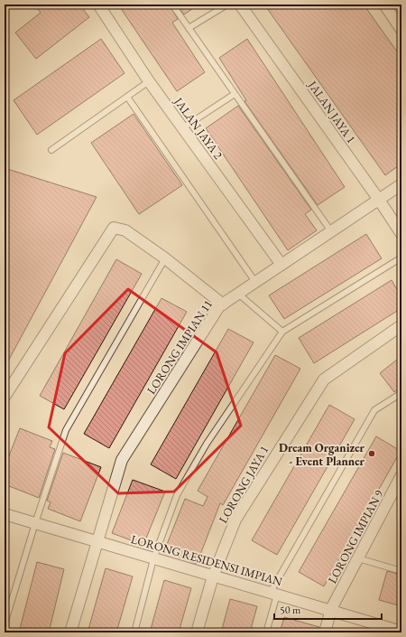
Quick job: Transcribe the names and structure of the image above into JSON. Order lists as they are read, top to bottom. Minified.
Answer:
{"streets":{"street":["JALAN JAYA 1","JALAN JAYA 2","LORONG IMPIAN 11","LORONG JAYA 1","LORONG IMPIAN 9","LORONG RESIDENSI IMPIAN"]},"crossings":[["JALAN JAYA 1","LORONG IMPIAN 11"],["JALAN JAYA 2","LORONG IMPIAN 11"],["LORONG IMPIAN 11","LORONG RESIDENSI IMPIAN"],["LORONG JAYA 1","LORONG RESIDENSI IMPIAN"],["LORONG IMPIAN 9","LORONG RESIDENSI IMPIAN"]],"places":["Dream Organizer - Event Planner"],"scale_bar":"50 m"}
